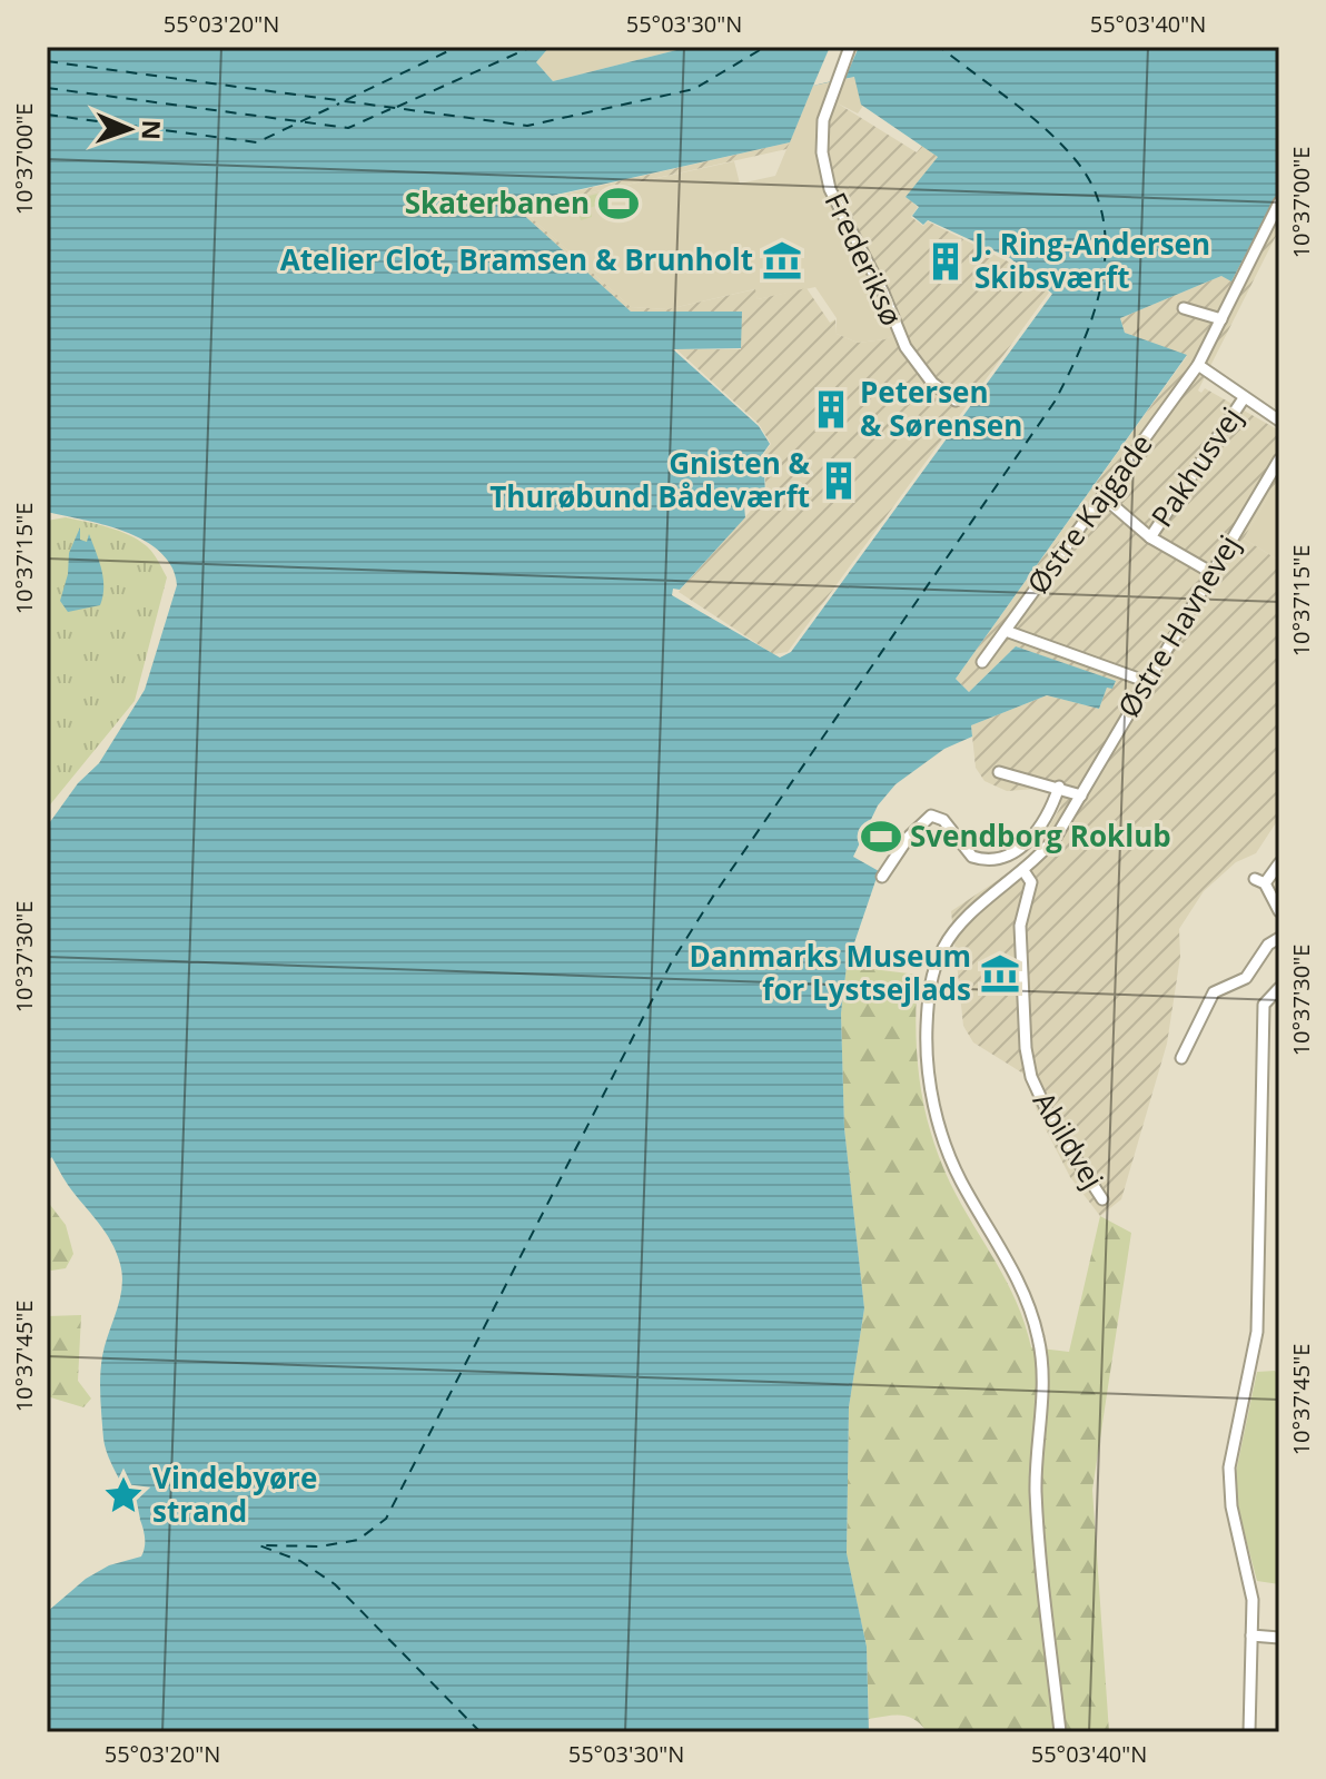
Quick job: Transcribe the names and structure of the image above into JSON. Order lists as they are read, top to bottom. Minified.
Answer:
{"streets":{"street":["Frederiksø","Pakhusvej","Østre Kajgade","Østre Havnevej","Abildvej"]},"crossings":[["Østre Havnevej","Abildvej"]],"places":{"sports":["Skaterbanen","Svendborg Roklub"],"museum":["Atelier Clot, Bramsen & Brunholt","Danmarks Museum for Lystsejlads"],"building":["J. Ring-Andersen Skibsværft","Petersen & Sørensen","Gnisten & Thurøbund Bådeværft"],"place":["Vindebyøre strand"]},"north":"right","coordinates":["55°03'20\"N","55°03'30\"N","55°03'40\"N","10°37'00\"E","10°37'15\"E","10°37'30\"E","10°37'45\"E"]}
